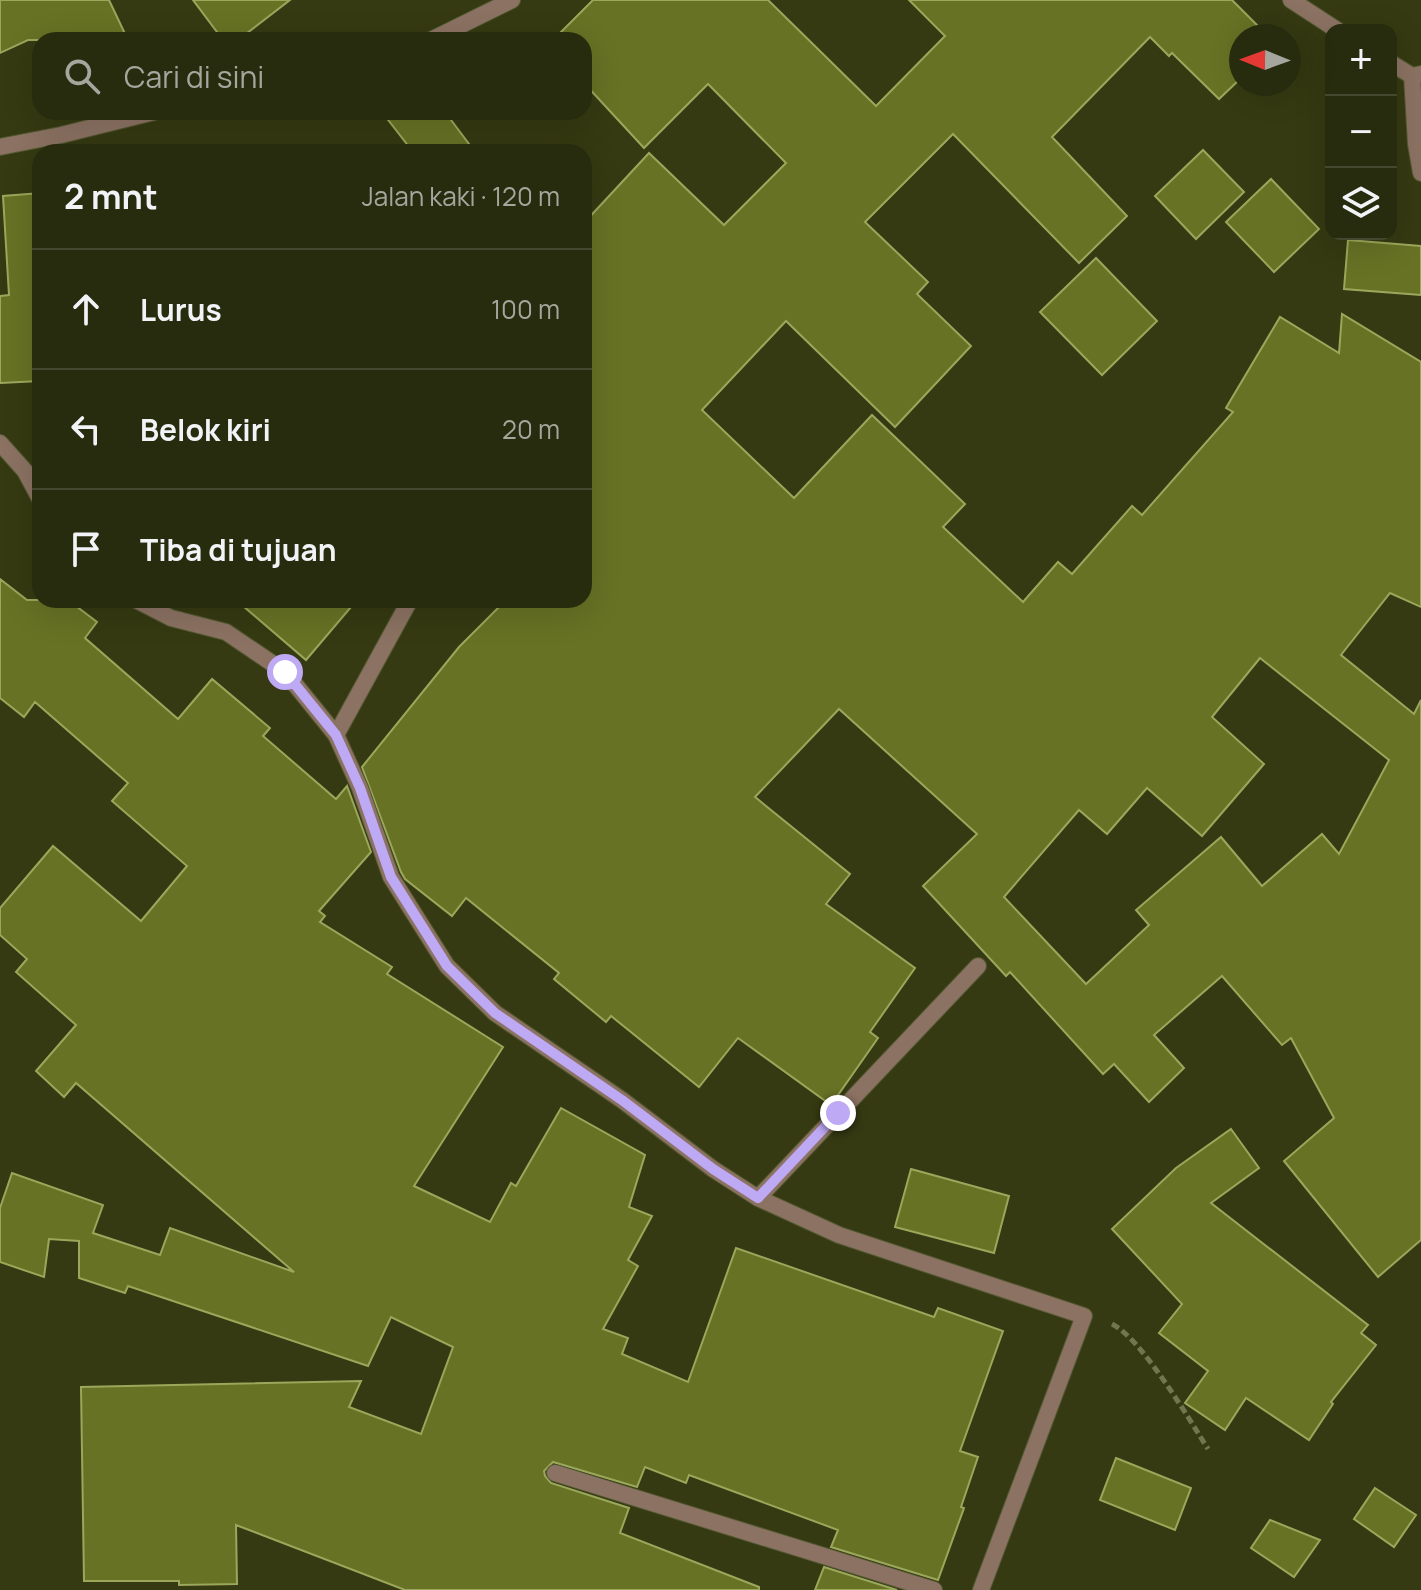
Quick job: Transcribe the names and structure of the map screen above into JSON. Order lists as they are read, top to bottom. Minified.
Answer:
{"north":"left","page":{"map_buttons":["+","−"],"search":"Cari di sini","heading":["2 mnt","Jalan kaki · 120 m"],"list":[["Lurus","100 m"],["Belok kiri","20 m"],"Tiba di tujuan"]}}
